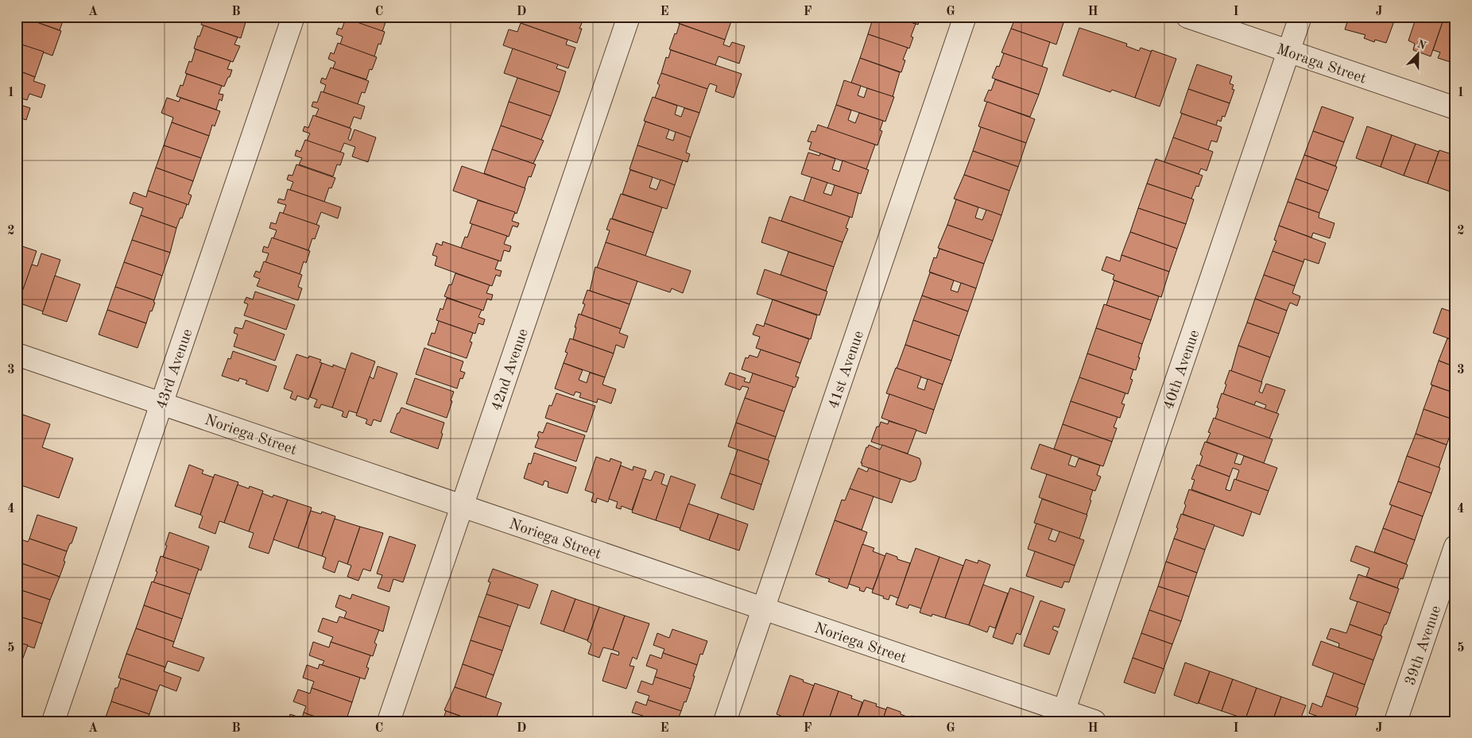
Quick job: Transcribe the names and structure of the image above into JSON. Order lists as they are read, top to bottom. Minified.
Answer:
{"streets":{"street":["Moraga Street","43rd Avenue","42nd Avenue","41st Avenue","40th Avenue","Noriega Street","39th Avenue"]},"crossings":[["Moraga Street","40th Avenue"],["43rd Avenue","Noriega Street"],["42nd Avenue","Noriega Street"],["41st Avenue","Noriega Street"],["40th Avenue","Noriega Street"]],"north":"top","grid":{"columns":["A","B","C","D","E","F","G","H","I","J"],"rows":["1","2","3","4","5"]}}
